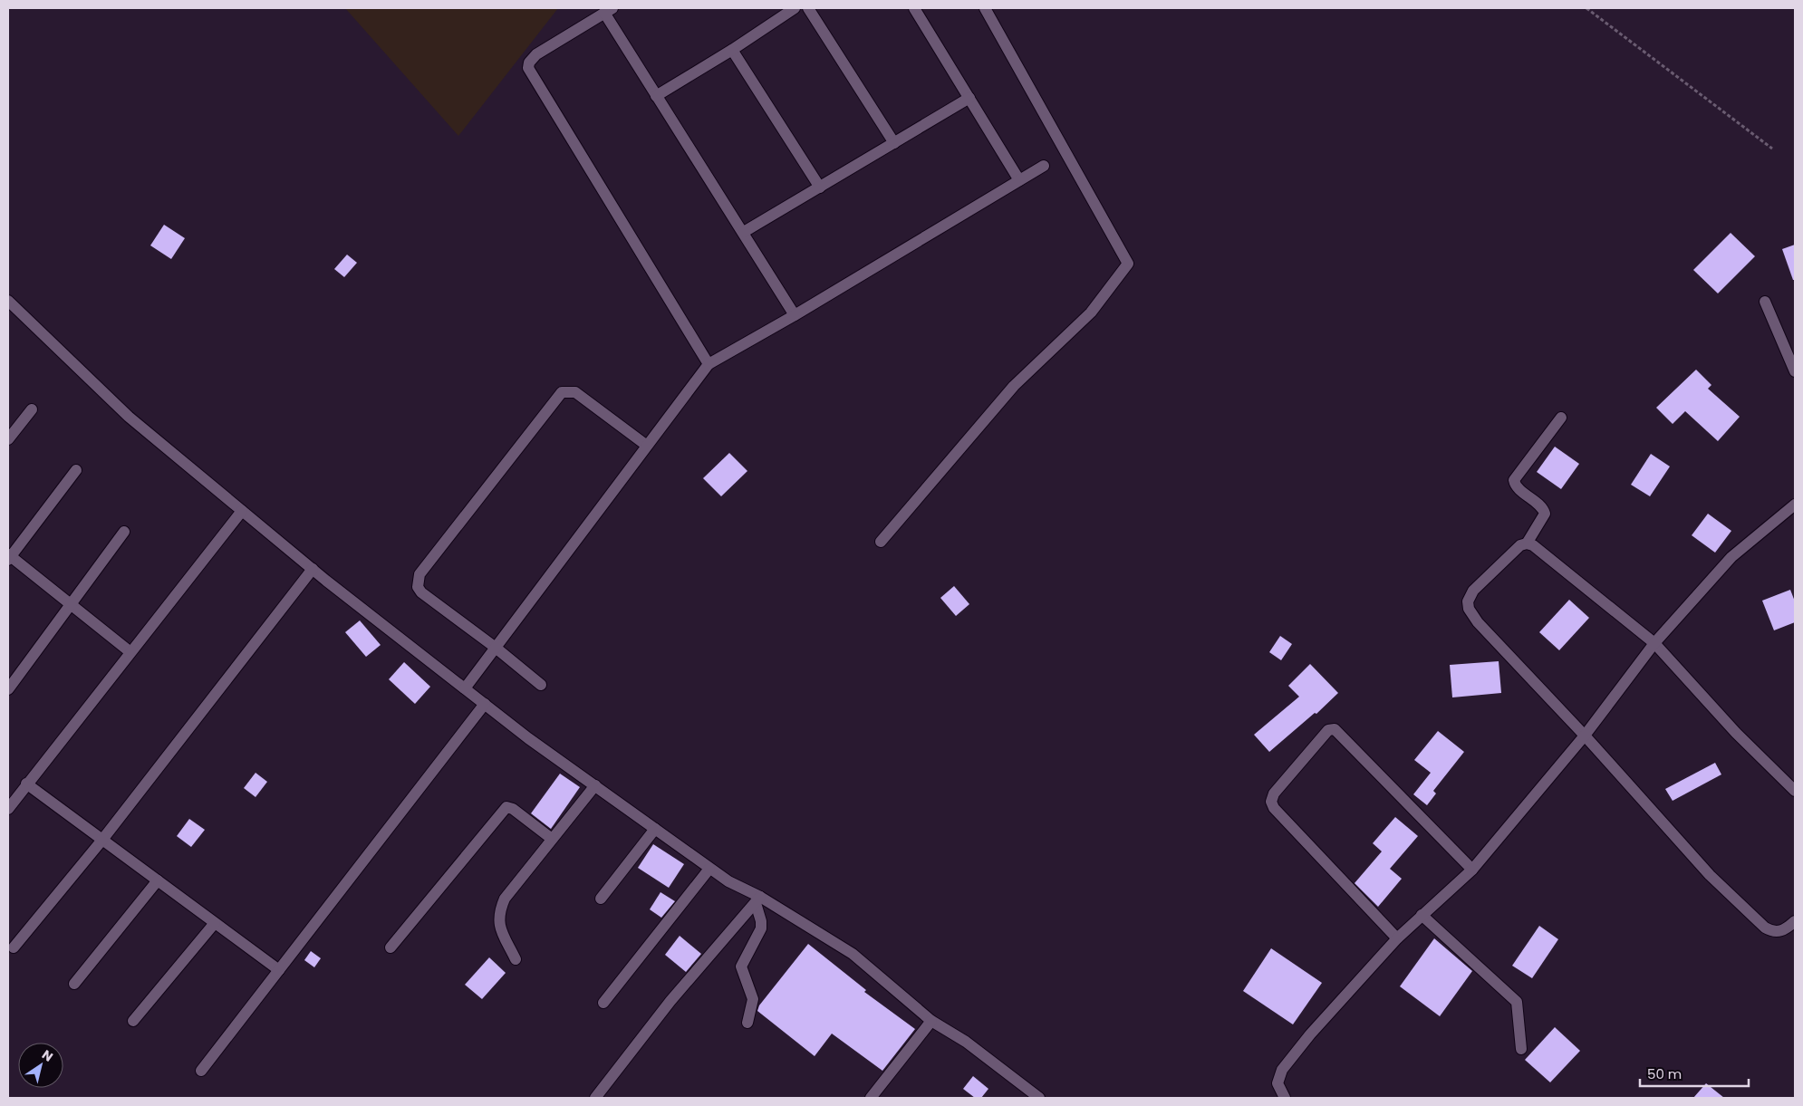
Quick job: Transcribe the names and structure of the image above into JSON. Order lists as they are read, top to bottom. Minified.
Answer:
{"scale_bar":"50 m","north":"top right"}
